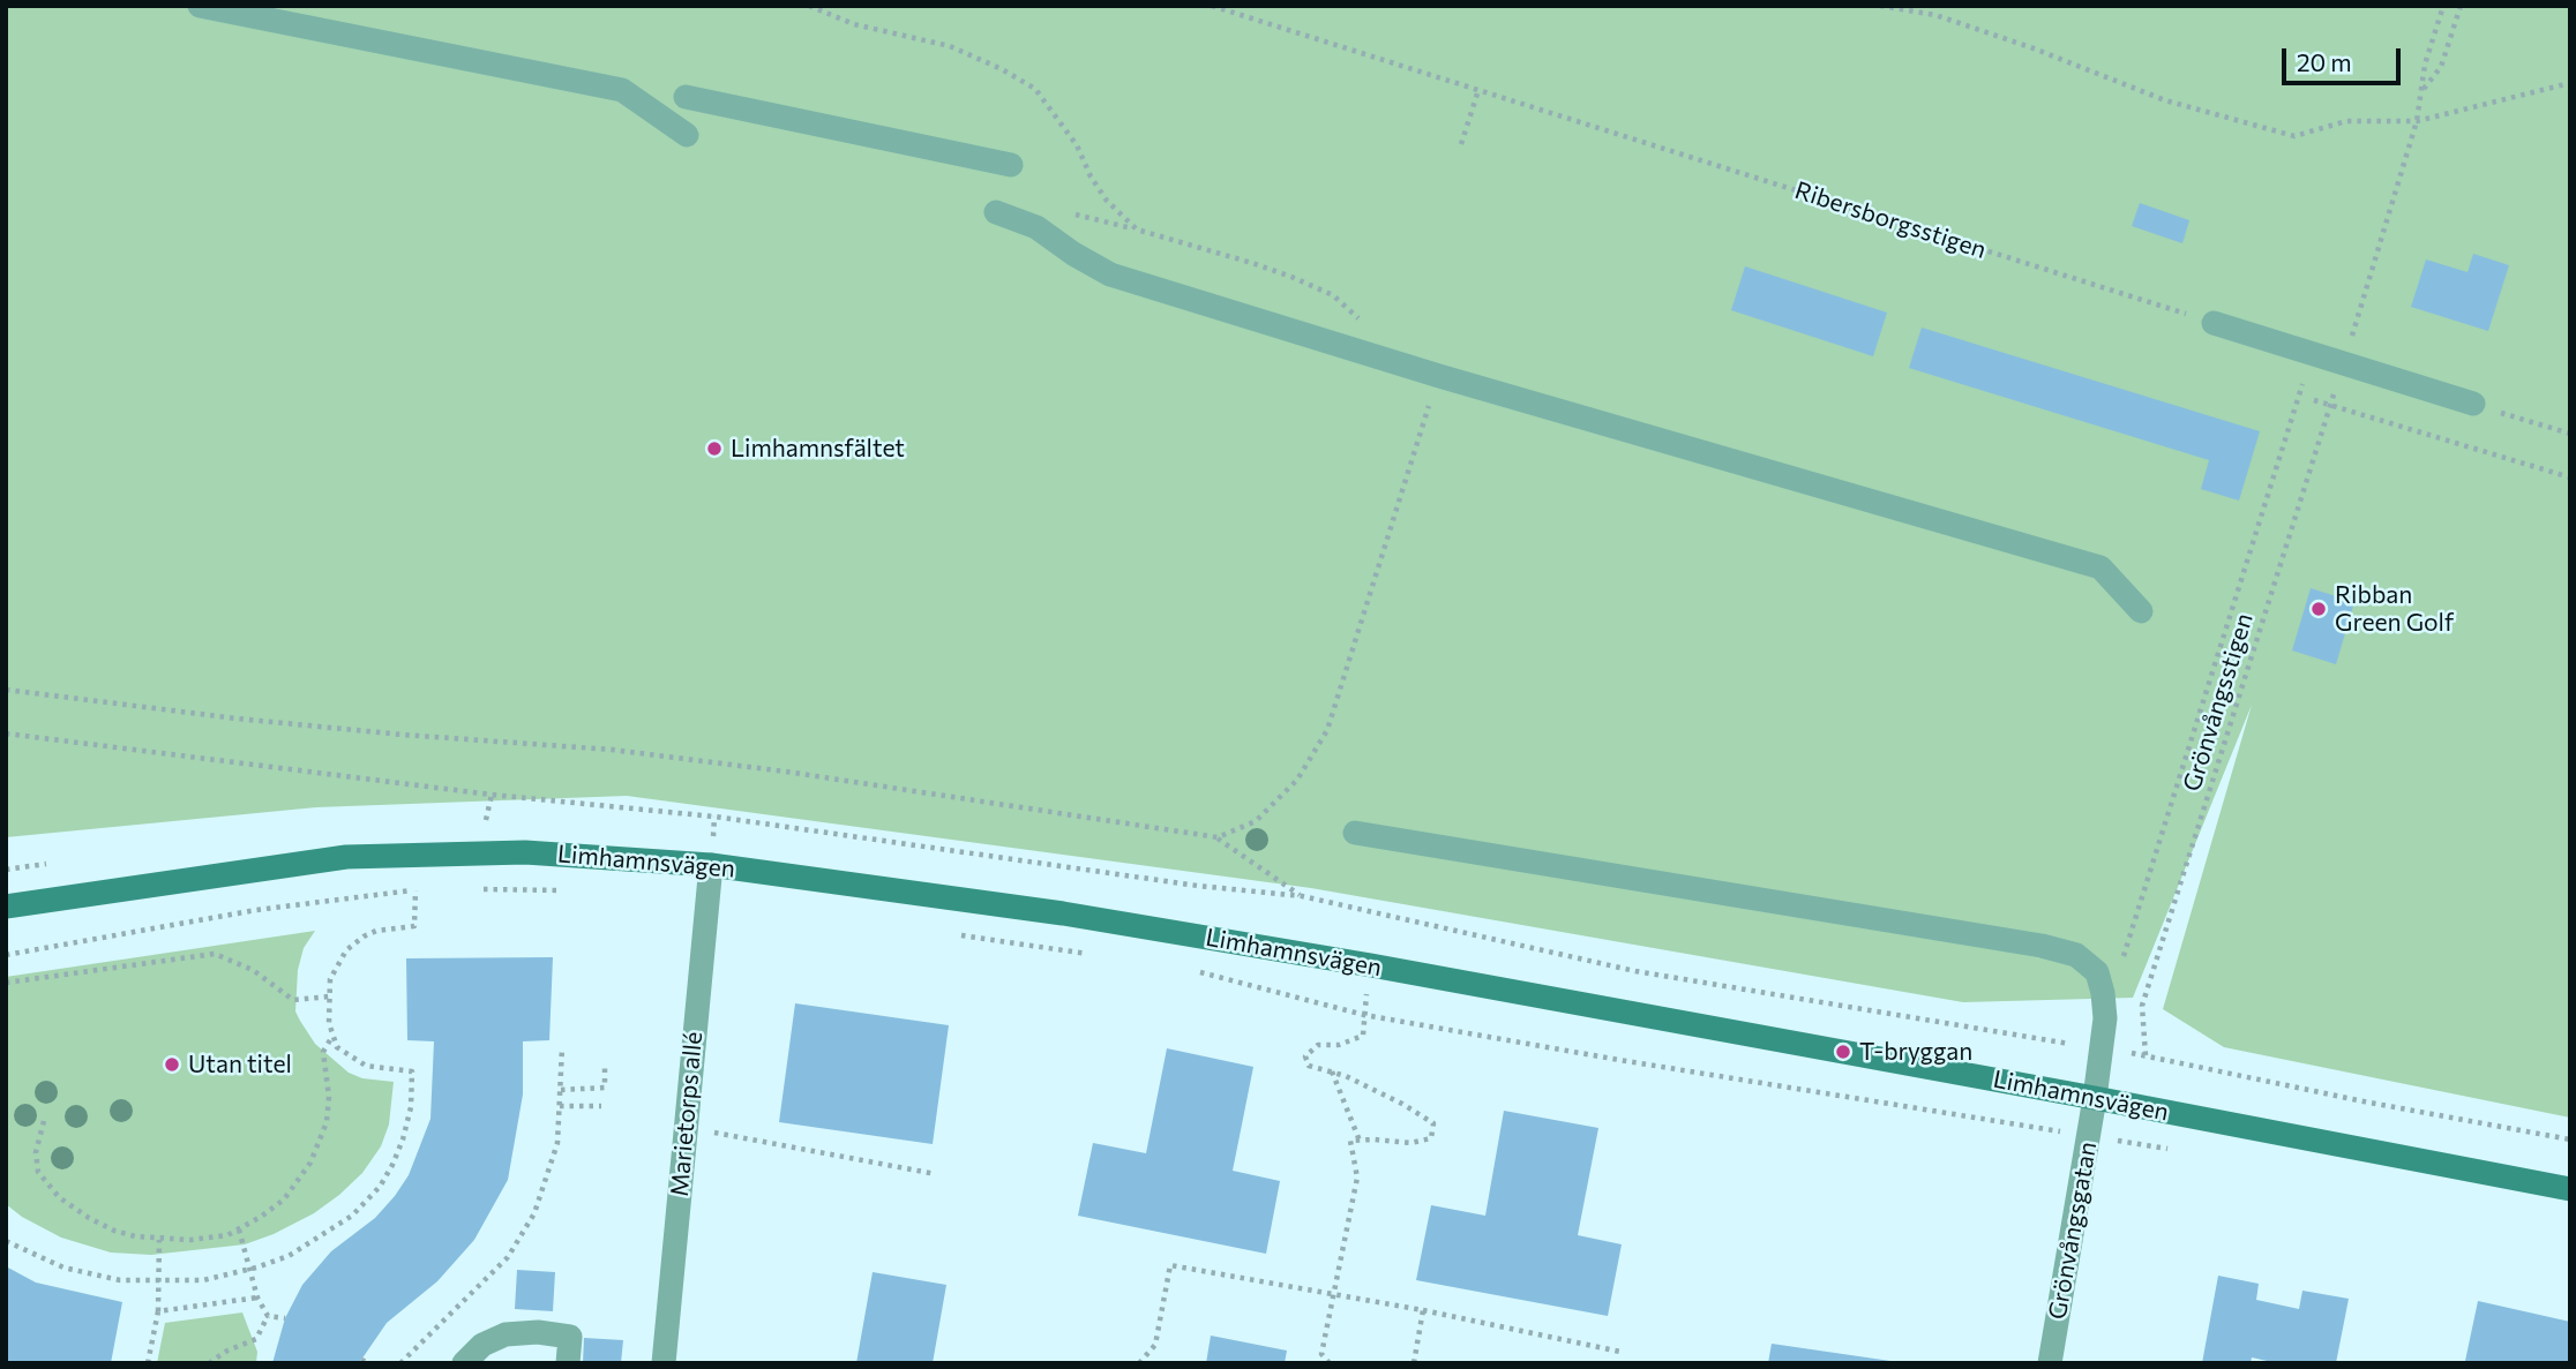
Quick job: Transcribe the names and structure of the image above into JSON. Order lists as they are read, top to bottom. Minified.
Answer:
{"streets":{"main road":["Limhamnsvägen"],"street":["Marietorps allé","Grönvångsgatan"],"path":["Ribersborgsstigen","Grönvångsstigen"]},"crossings":[["Grönvångsstigen","Grönvångsgatan"],["Limhamnsvägen","Marietorps allé"],["Limhamnsvägen","Grönvångsgatan"]],"places":["Limhamnsfältet","Ribban Green Golf","T-bryggan","Utan titel"],"scale_bar":"20 m"}
